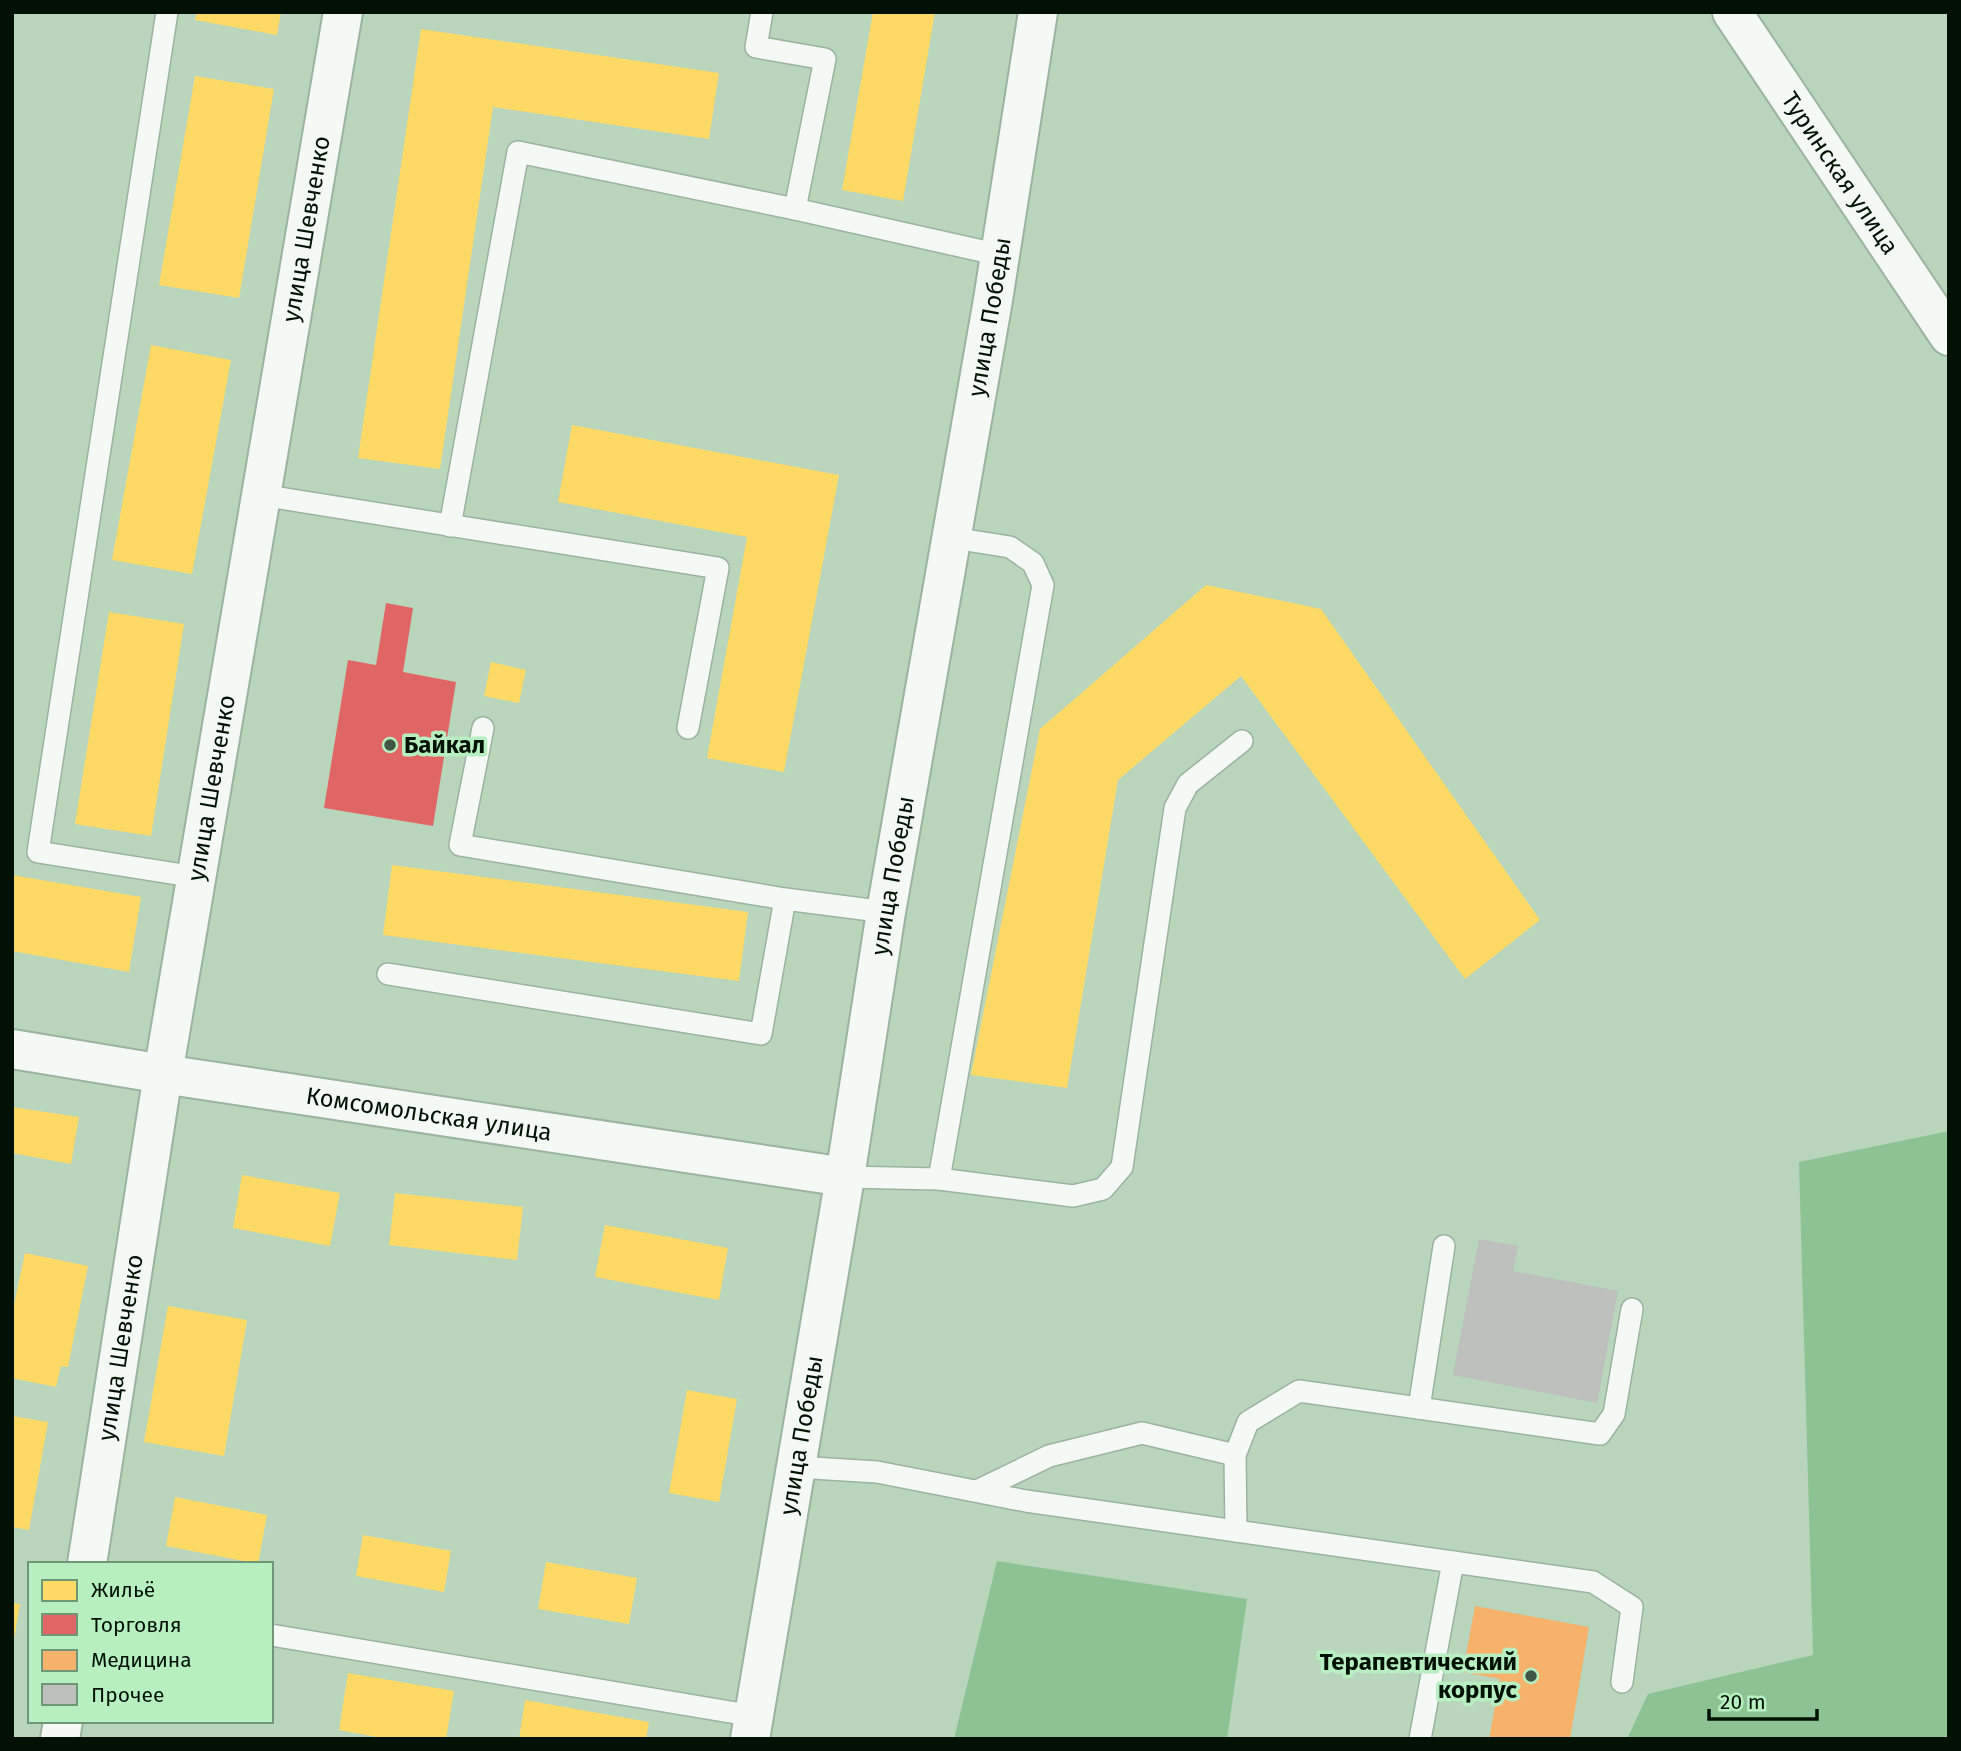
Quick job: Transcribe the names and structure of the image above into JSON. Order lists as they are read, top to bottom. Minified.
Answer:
{"streets":{"street":["Туринская улица","улица Шевченко","улица Победы","Комсомольская улица"]},"crossings":[["улица Шевченко","Комсомольская улица"],["улица Победы","Комсомольская улица"]],"places":["Байкал","Терапевтический корпус"],"legend":["Жильё","Торговля","Медицина","Прочее"],"scale_bar":"20 m"}
